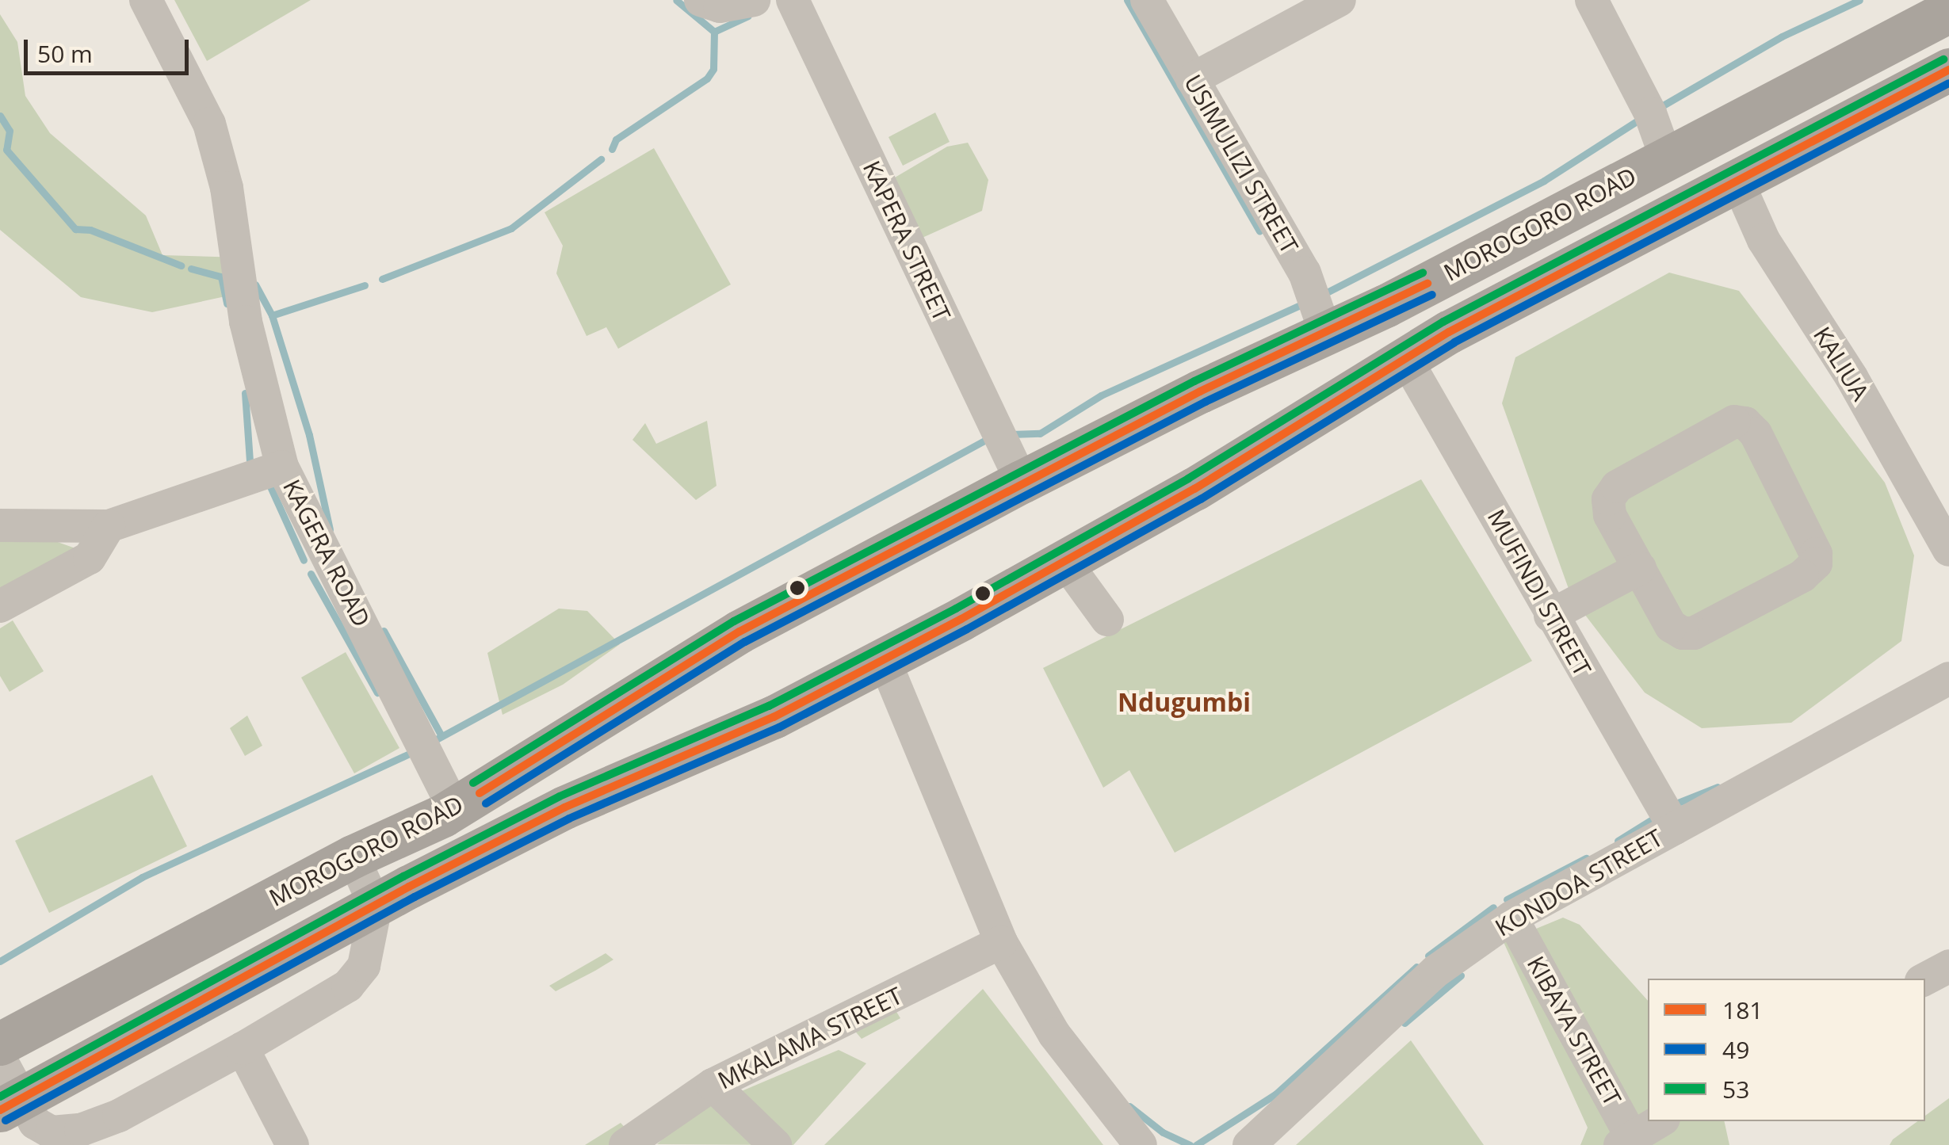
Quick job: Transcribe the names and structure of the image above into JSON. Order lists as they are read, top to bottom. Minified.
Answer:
{"streets":{"highway":["MOROGORO ROAD"],"street":["USIMULIZI STREET","KAPERA STREET","KALIUA","KAGERA ROAD","MUFINDI STREET","KONDOA STREET","KIBAYA STREET","MKALAMA STREET"]},"crossings":[["USIMULIZI STREET","MOROGORO ROAD"],["MOROGORO ROAD","KAPERA STREET"],["MOROGORO ROAD","KAGERA ROAD"],["MUFINDI STREET","KONDOA STREET"],["KONDOA STREET","KIBAYA STREET"]],"districts":["Ndugumbi"],"lines":["transit line 53","transit line 181","transit line 49"],"legend":["181","49","53"],"scale_bar":"50 m"}
